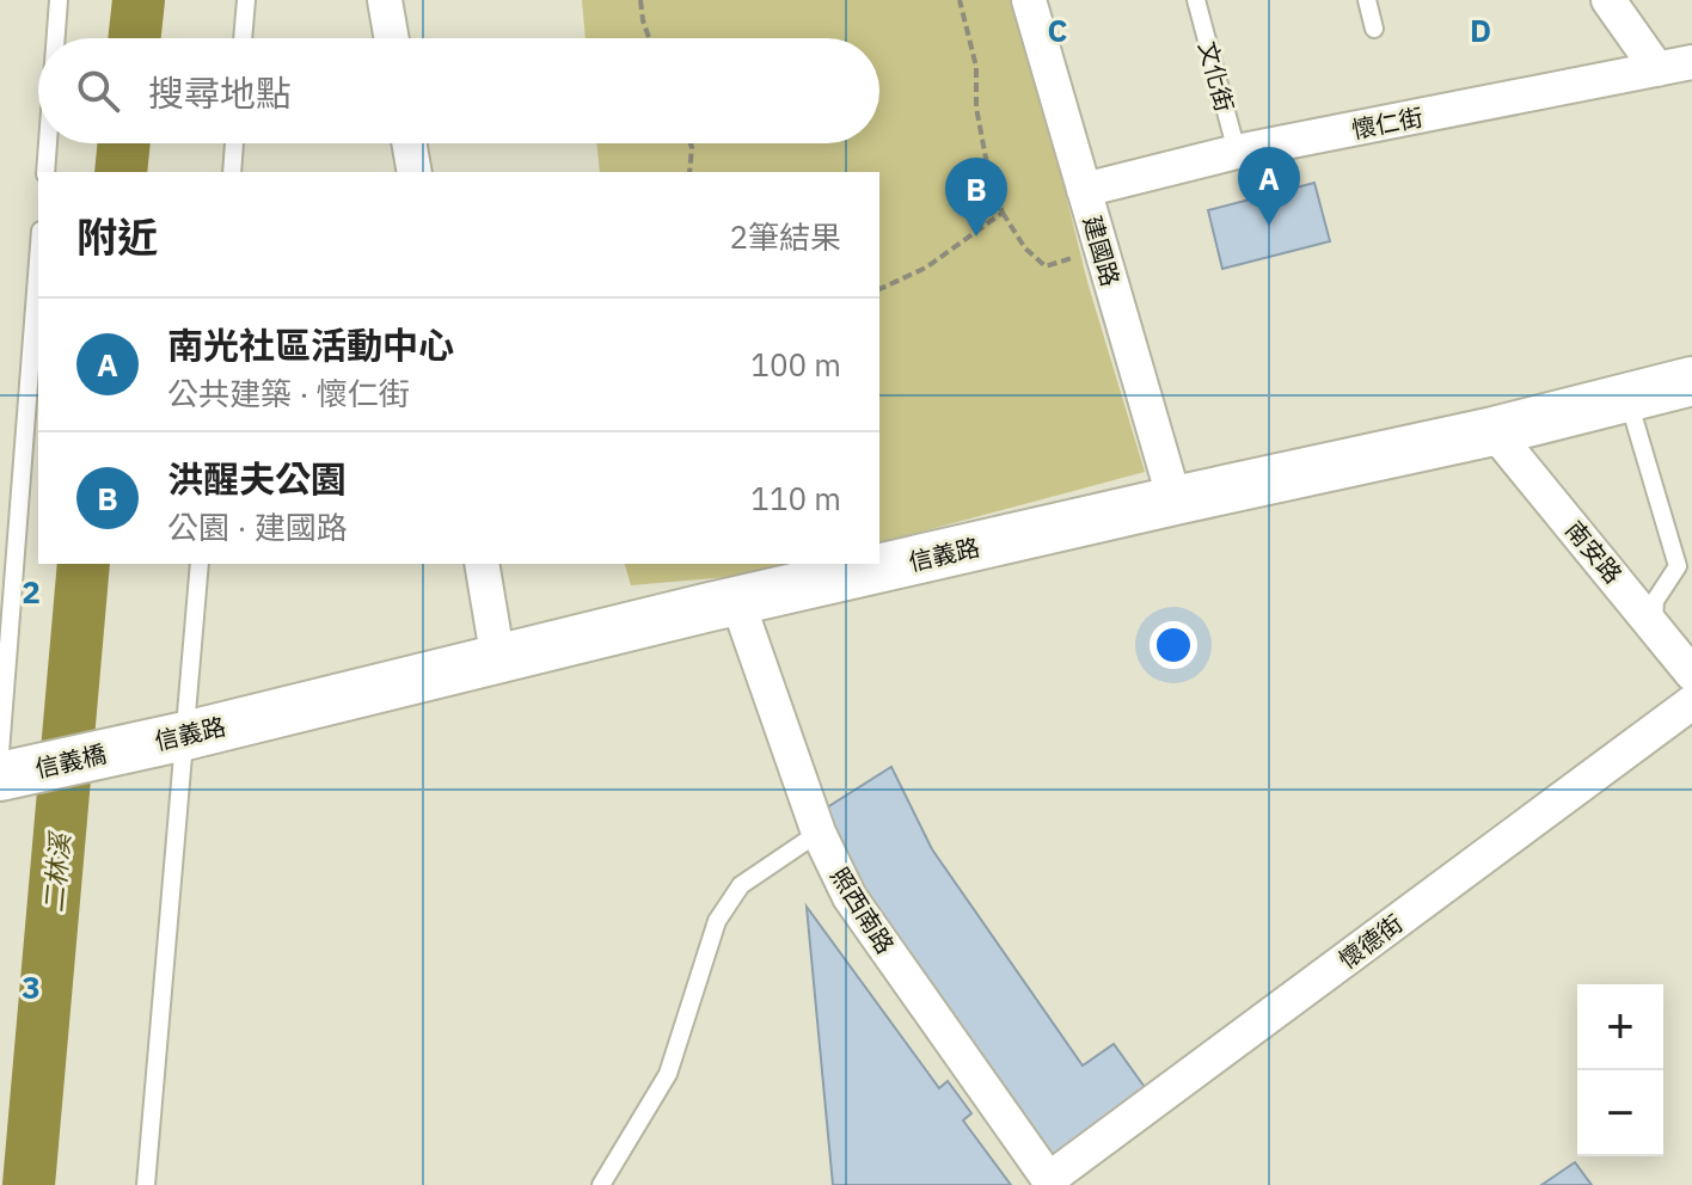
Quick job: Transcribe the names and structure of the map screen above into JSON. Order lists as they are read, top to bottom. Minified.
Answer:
{"streets":{"street":["懷仁街","建國路","南安路","信義路","信義橋","照西南路","懷德街"],"lane":["文化街"]},"crossings":[["文化街","懷仁街"],["懷仁街","建國路"],["建國路","信義路"],["南安路","信義路"],["信義路","信義橋"],["信義路","照西南路"],["照西南路","懷德街"]],"water":["二林溪"],"page":{"search":"搜尋地點","pins":["A","B"],"heading":["附近","2筆結果"],"list":[{"mark":"A","name":"南光社區活動中心","note":"公共建築 · 懷仁街","value":"100 m"},{"mark":"B","name":"洪醒夫公園","note":"公園 · 建國路","value":"110 m"}],"map_buttons":["+","−"]},"grid":{"columns":["C","D"],"rows":["2","3"]}}
